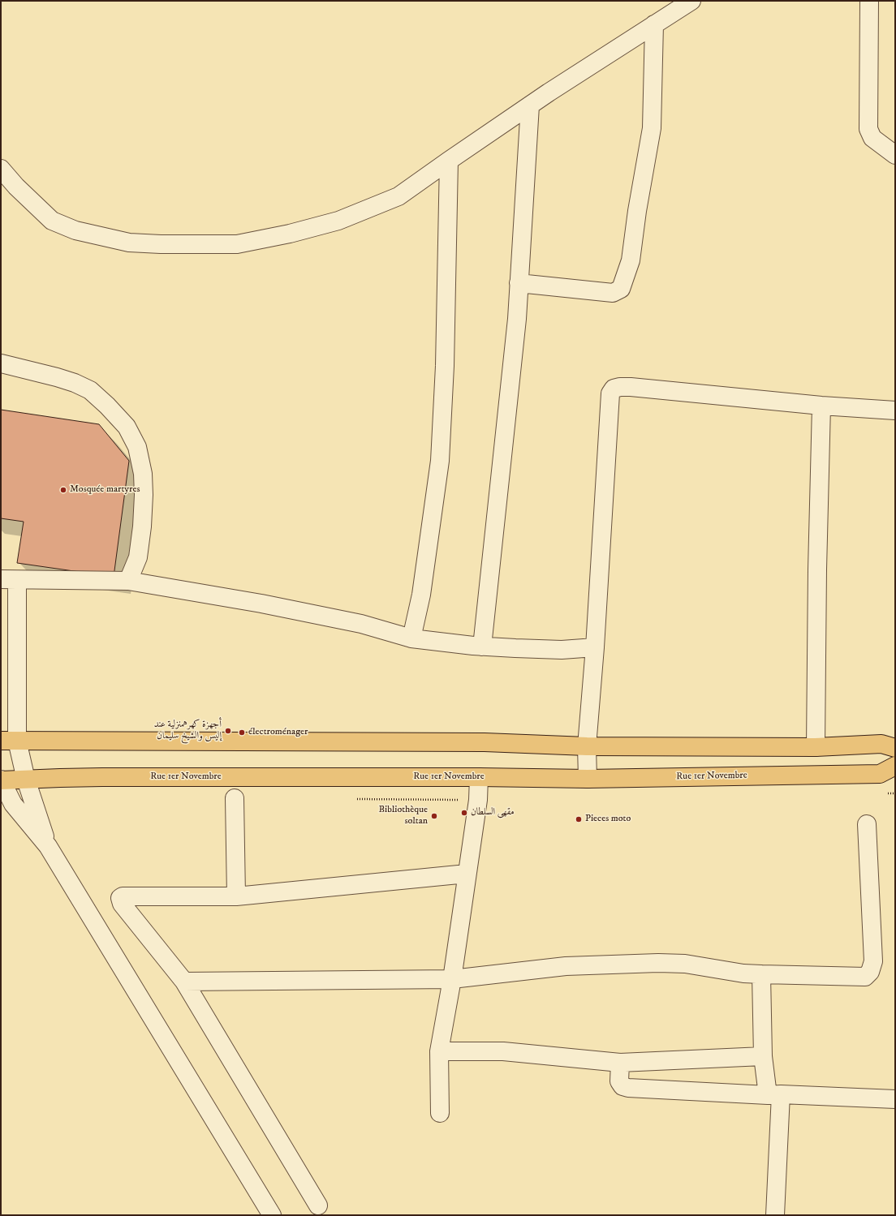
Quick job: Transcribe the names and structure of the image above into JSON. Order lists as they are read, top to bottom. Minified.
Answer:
{"streets":{"main road":["Rue 1er Novembre"]},"places":["Mosquée martyres","أجهزة كهرهمنزلية عند إليس والشيخ سليمان","électroménager","مقهى السلطان","Bibliothèque soltan","Pieces moto"]}
